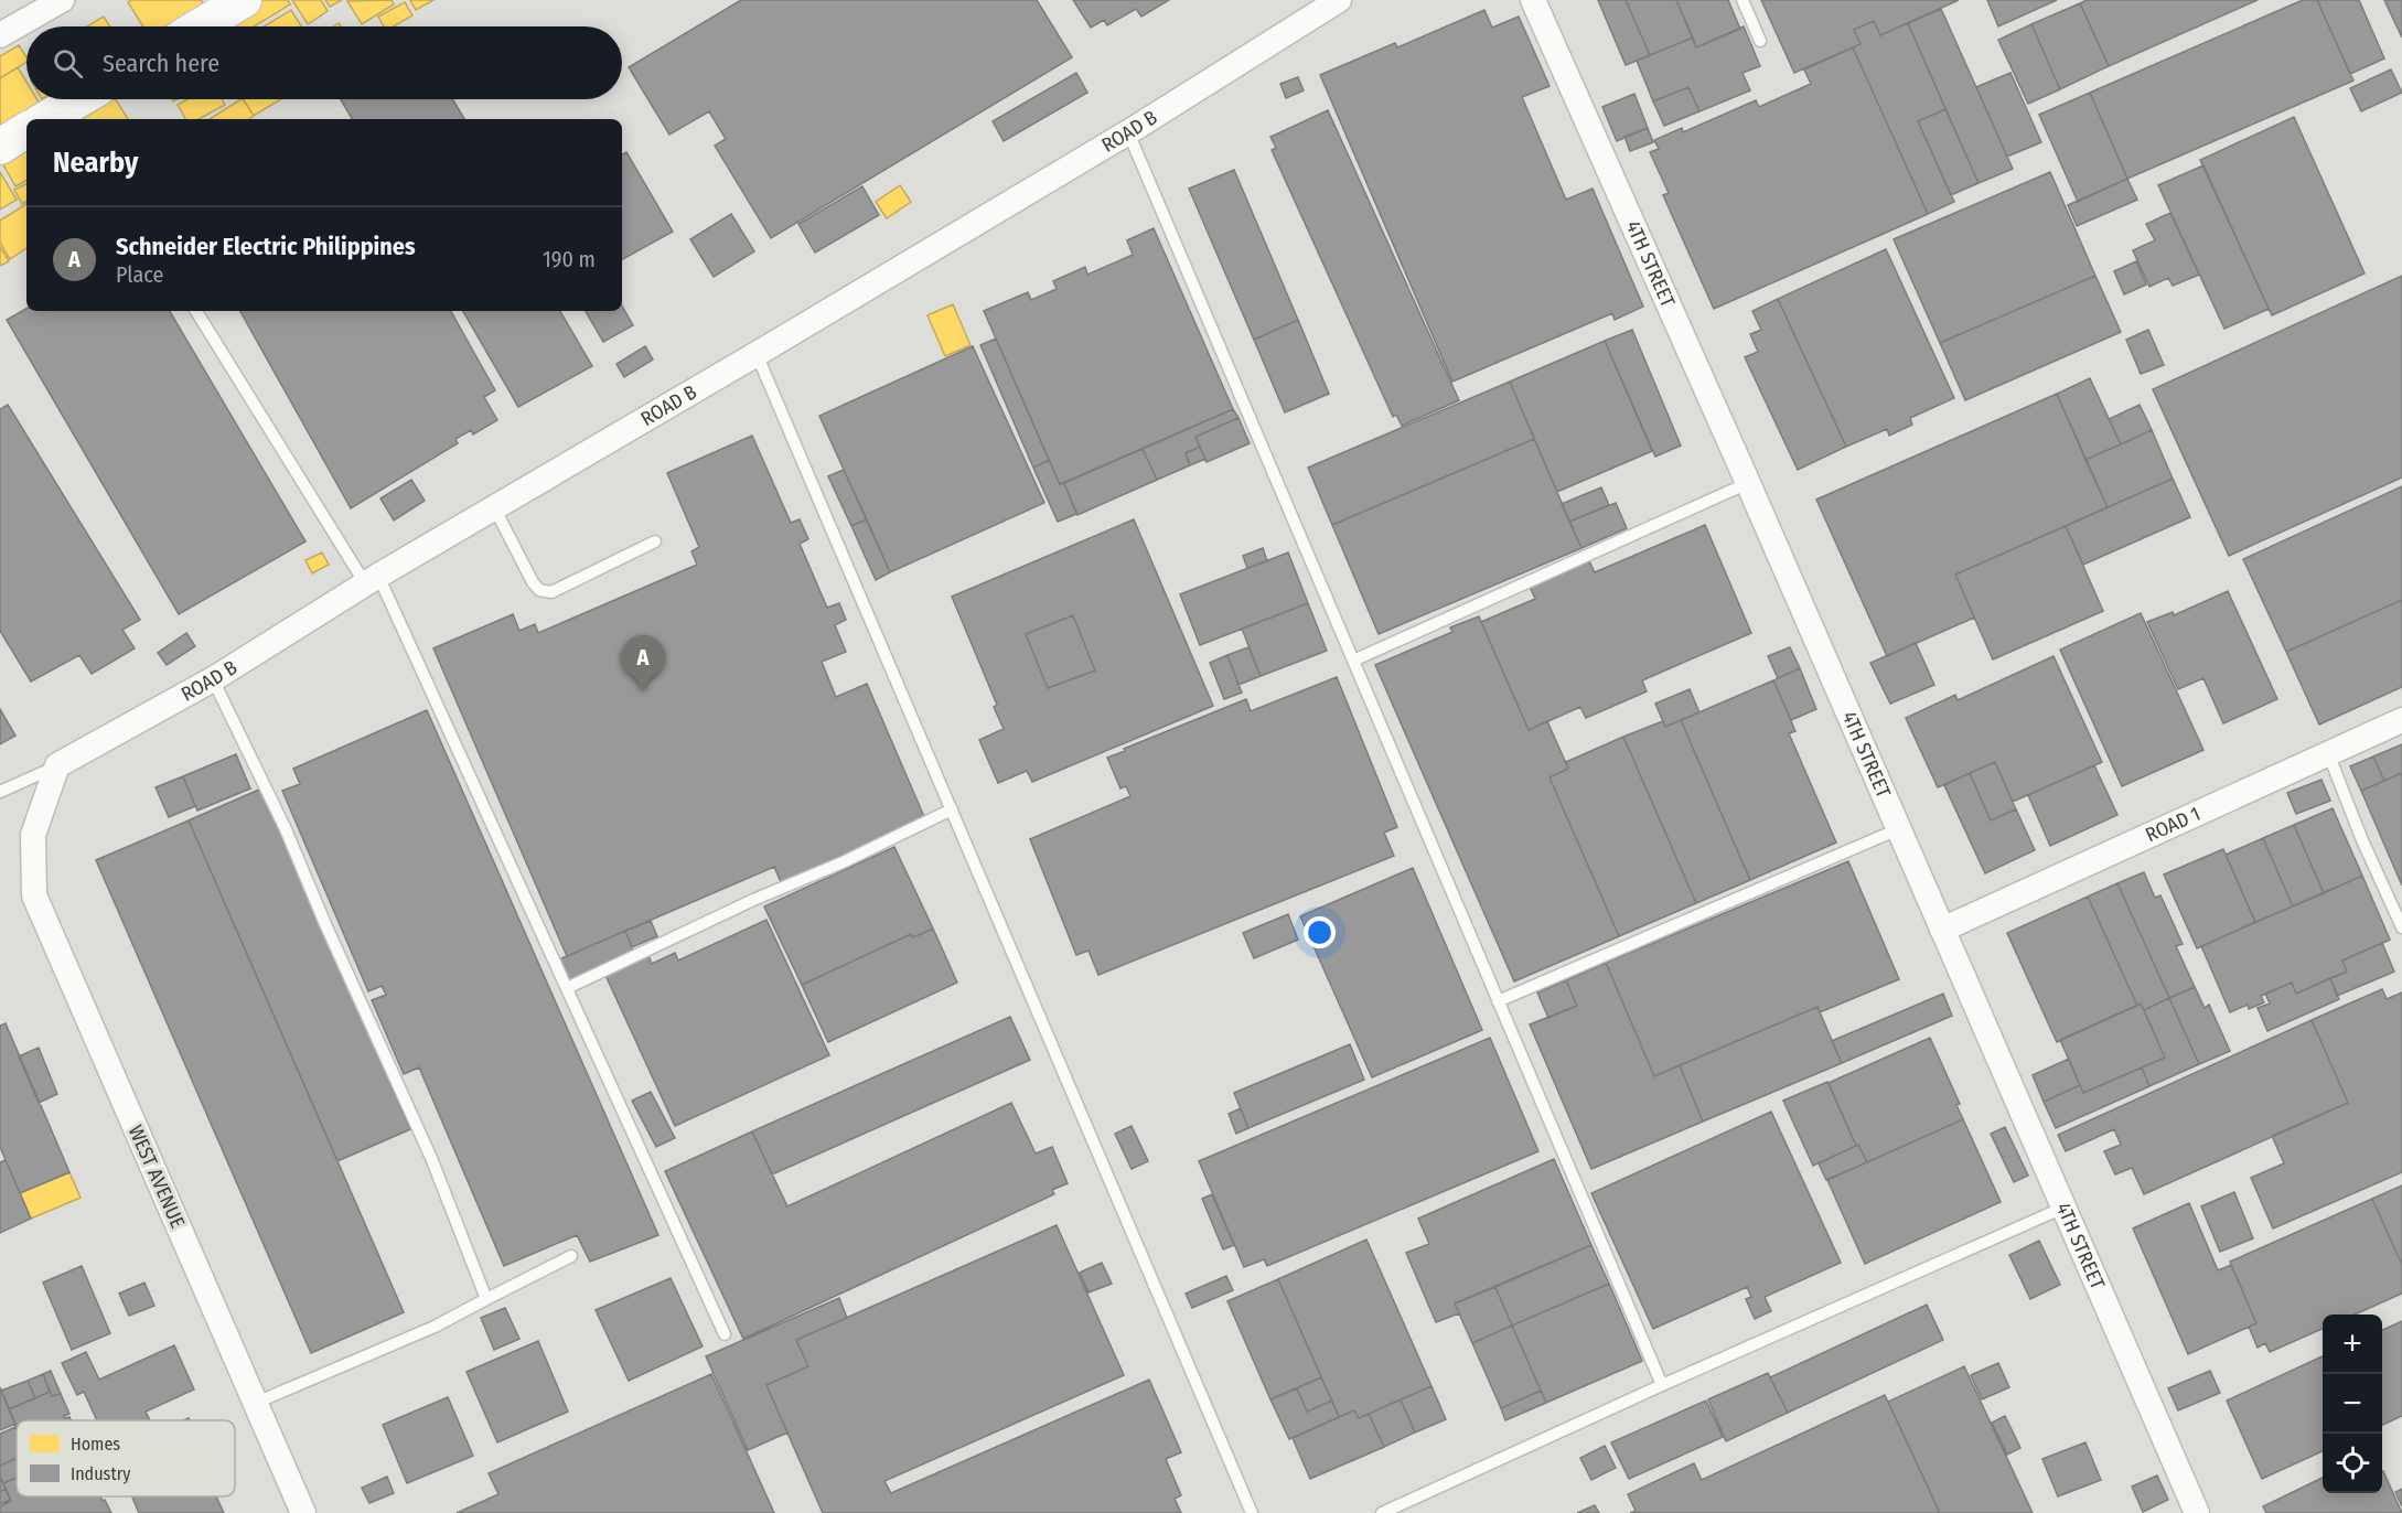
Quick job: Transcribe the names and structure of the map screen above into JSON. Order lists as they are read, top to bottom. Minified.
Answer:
{"streets":{"street":["ROAD B","4TH STREET","ROAD 1","WEST AVENUE"]},"crossings":[["ROAD B","WEST AVENUE"],["4TH STREET","ROAD 1"]],"legend":["Homes","Industry"],"page":{"search":"Search here","heading":"Nearby","list":[{"mark":"A","name":"Schneider Electric Philippines","note":"Place","value":"190 m"}],"pins":"A","map_buttons":["+","−"]}}
